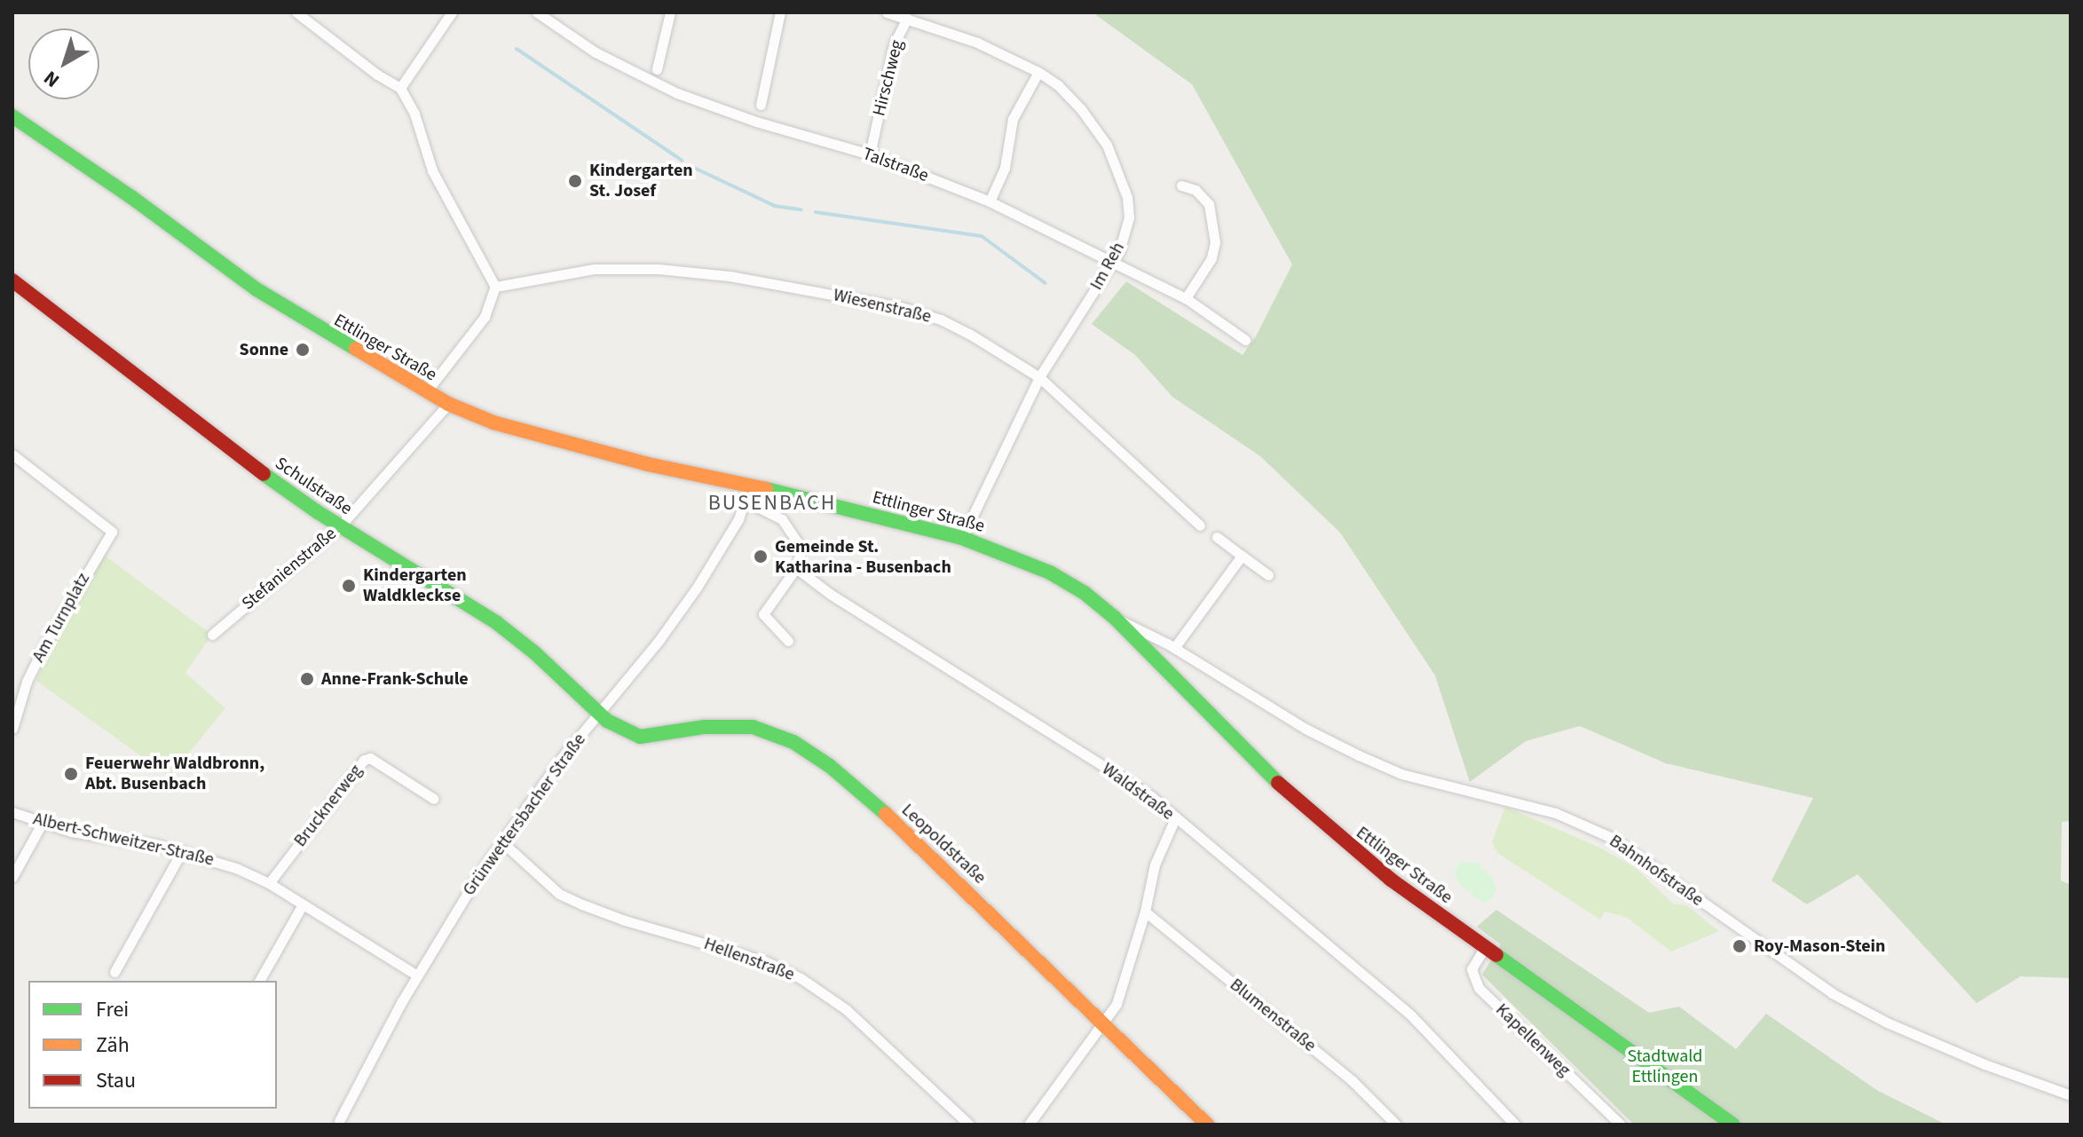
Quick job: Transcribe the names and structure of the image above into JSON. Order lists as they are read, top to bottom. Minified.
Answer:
{"streets":{"main road":["Ettlinger Straße","Schulstraße","Leopoldstraße"],"street":["Hirschweg","Talstraße","Im Reh","Wiesenstraße","Stefanienstraße","Am Turnplatz","Waldstraße","Brucknerweg","Grünwettersbacher Straße","Albert-Schweitzer-Straße","Bahnhofstraße","Hellenstraße","Blumenstraße","Kapellenweg"]},"crossings":[["Hirschweg","Talstraße"],["Hirschweg","Im Reh"],["Talstraße","Im Reh"],["Im Reh","Wiesenstraße"],["Im Reh","Ettlinger Straße"],["Ettlinger Straße","Stefanienstraße"],["Ettlinger Straße","Grünwettersbacher Straße"],["Ettlinger Straße","Bahnhofstraße"],["Ettlinger Straße","Kapellenweg"],["Schulstraße","Stefanienstraße"],["Schulstraße","Grünwettersbacher Straße"],["Schulstraße","Leopoldstraße"],["Brucknerweg","Albert-Schweitzer-Straße"],["Grünwettersbacher Straße","Albert-Schweitzer-Straße"],["Grünwettersbacher Straße","Leopoldstraße"],["Grünwettersbacher Straße","Hellenstraße"]],"districts":["BUSENBACH"],"parks":["Stadtwald Ettlingen"],"places":["Kindergarten St. Josef","Sonne","Gemeinde St. Katharina - Busenbach","Kindergarten Waldkleckse","Anne-Frank-Schule","Feuerwehr Waldbronn, Abt. Busenbach","Roy-Mason-Stein"],"legend":["Frei","Zäh","Stau"],"north":"bottom left"}
